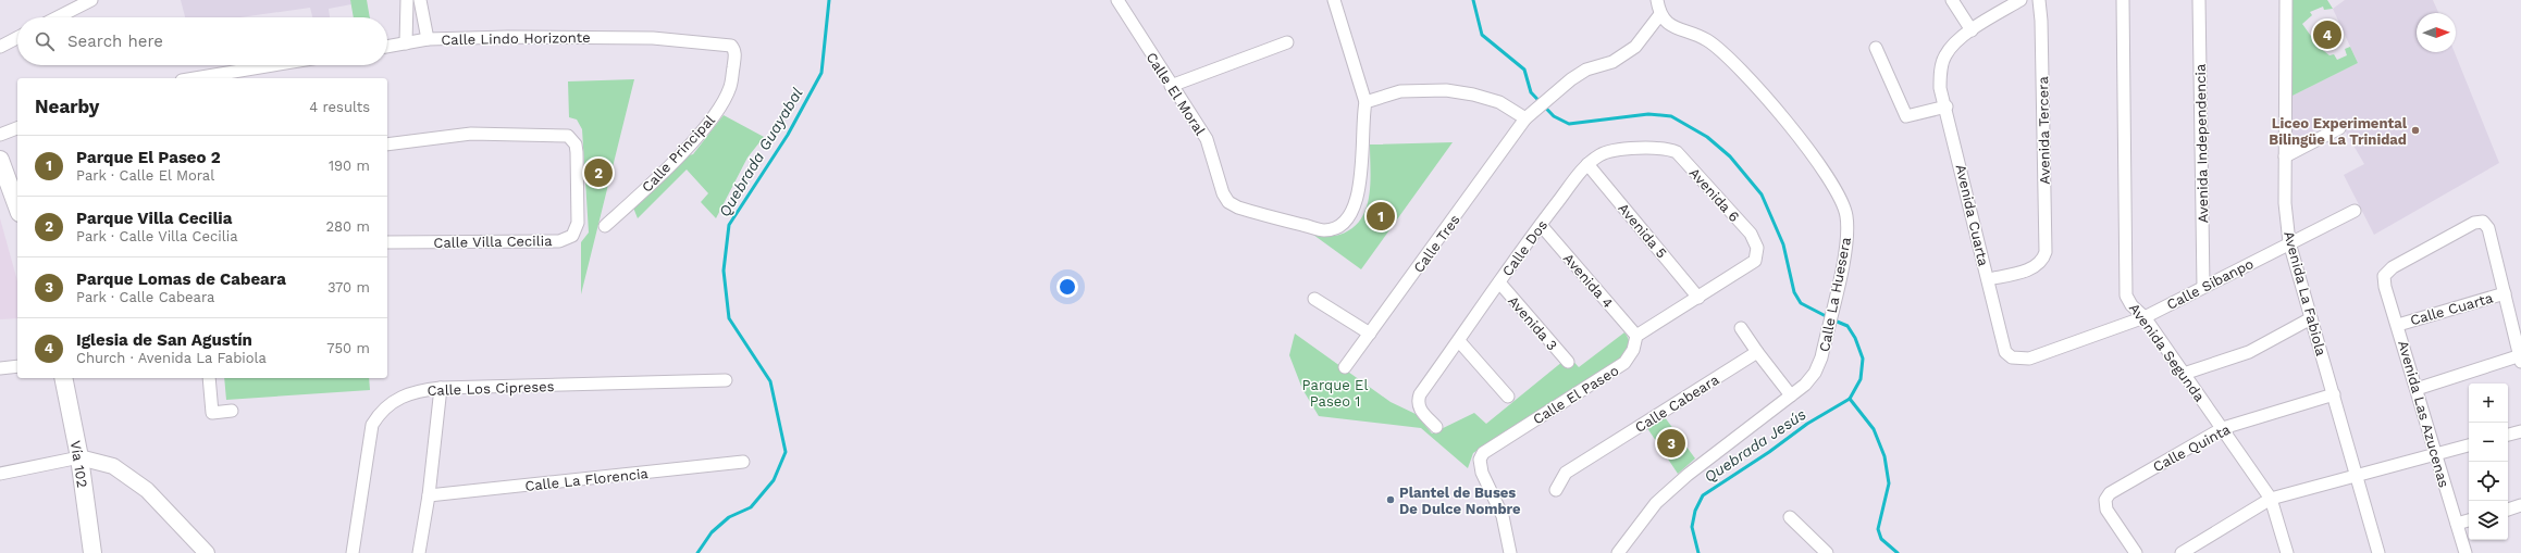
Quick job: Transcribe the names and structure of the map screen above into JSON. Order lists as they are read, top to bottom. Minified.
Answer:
{"streets":{"main road":["Vía 102"],"street":["Calle Lindo Horizonte","Calle El Moral","Avenida Tercera","Avenida Independencia","Calle Principal","Avenida 6","Avenida Cuarta","Avenida 5","Calle Villa Cecilia","Calle Tres","Calle Dos","Avenida 4","Calle Sibanpo","Avenida La Fabiola","Calle La Huesera","Calle Cuarta","Avenida 3","Avenida Segunda","Calle Los Cipreses","Calle El Paseo","Calle Cabeara","Avenida Las Azucenas","Calle Quinta","Calle La Florencia"]},"crossings":[["Calle Lindo Horizonte","Calle Principal"],["Avenida Tercera","Avenida Cuarta"],["Avenida Independencia","Calle Sibanpo"],["Avenida 6","Avenida 5"],["Avenida 6","Calle Dos"],["Avenida Cuarta","Calle Sibanpo"],["Avenida 5","Calle Dos"],["Calle Dos","Avenida 4"],["Calle Dos","Avenida 3"],["Avenida 4","Calle El Paseo"],["Calle Sibanpo","Avenida La Fabiola"],["Calle Sibanpo","Avenida Segunda"],["Avenida La Fabiola","Calle Quinta"],["Calle Cuarta","Avenida Las Azucenas"],["Avenida Segunda","Calle Quinta"]],"water":["Quebrada Guayabal","Quebrada Jesús"],"parks":["Parque El Paseo 1"],"places":["Liceo Experimental Bilingüe La Trinidad","Plantel de Buses De Dulce Nombre"],"north":"right","page":{"search":"Search here","pins":["4","2","1","3"],"heading":["Nearby","4 results"],"list":[{"mark":"1","name":"Parque El Paseo 2","note":"Park · Calle El Moral","value":"190 m"},{"mark":"2","name":"Parque Villa Cecilia","note":"Park · Calle Villa Cecilia","value":"280 m"},{"mark":"3","name":"Parque Lomas de Cabeara","note":"Park · Calle Cabeara","value":"370 m"},{"mark":"4","name":"Iglesia de San Agustín","note":"Church · Avenida La Fabiola","value":"750 m"}],"map_buttons":["+","−"]}}
